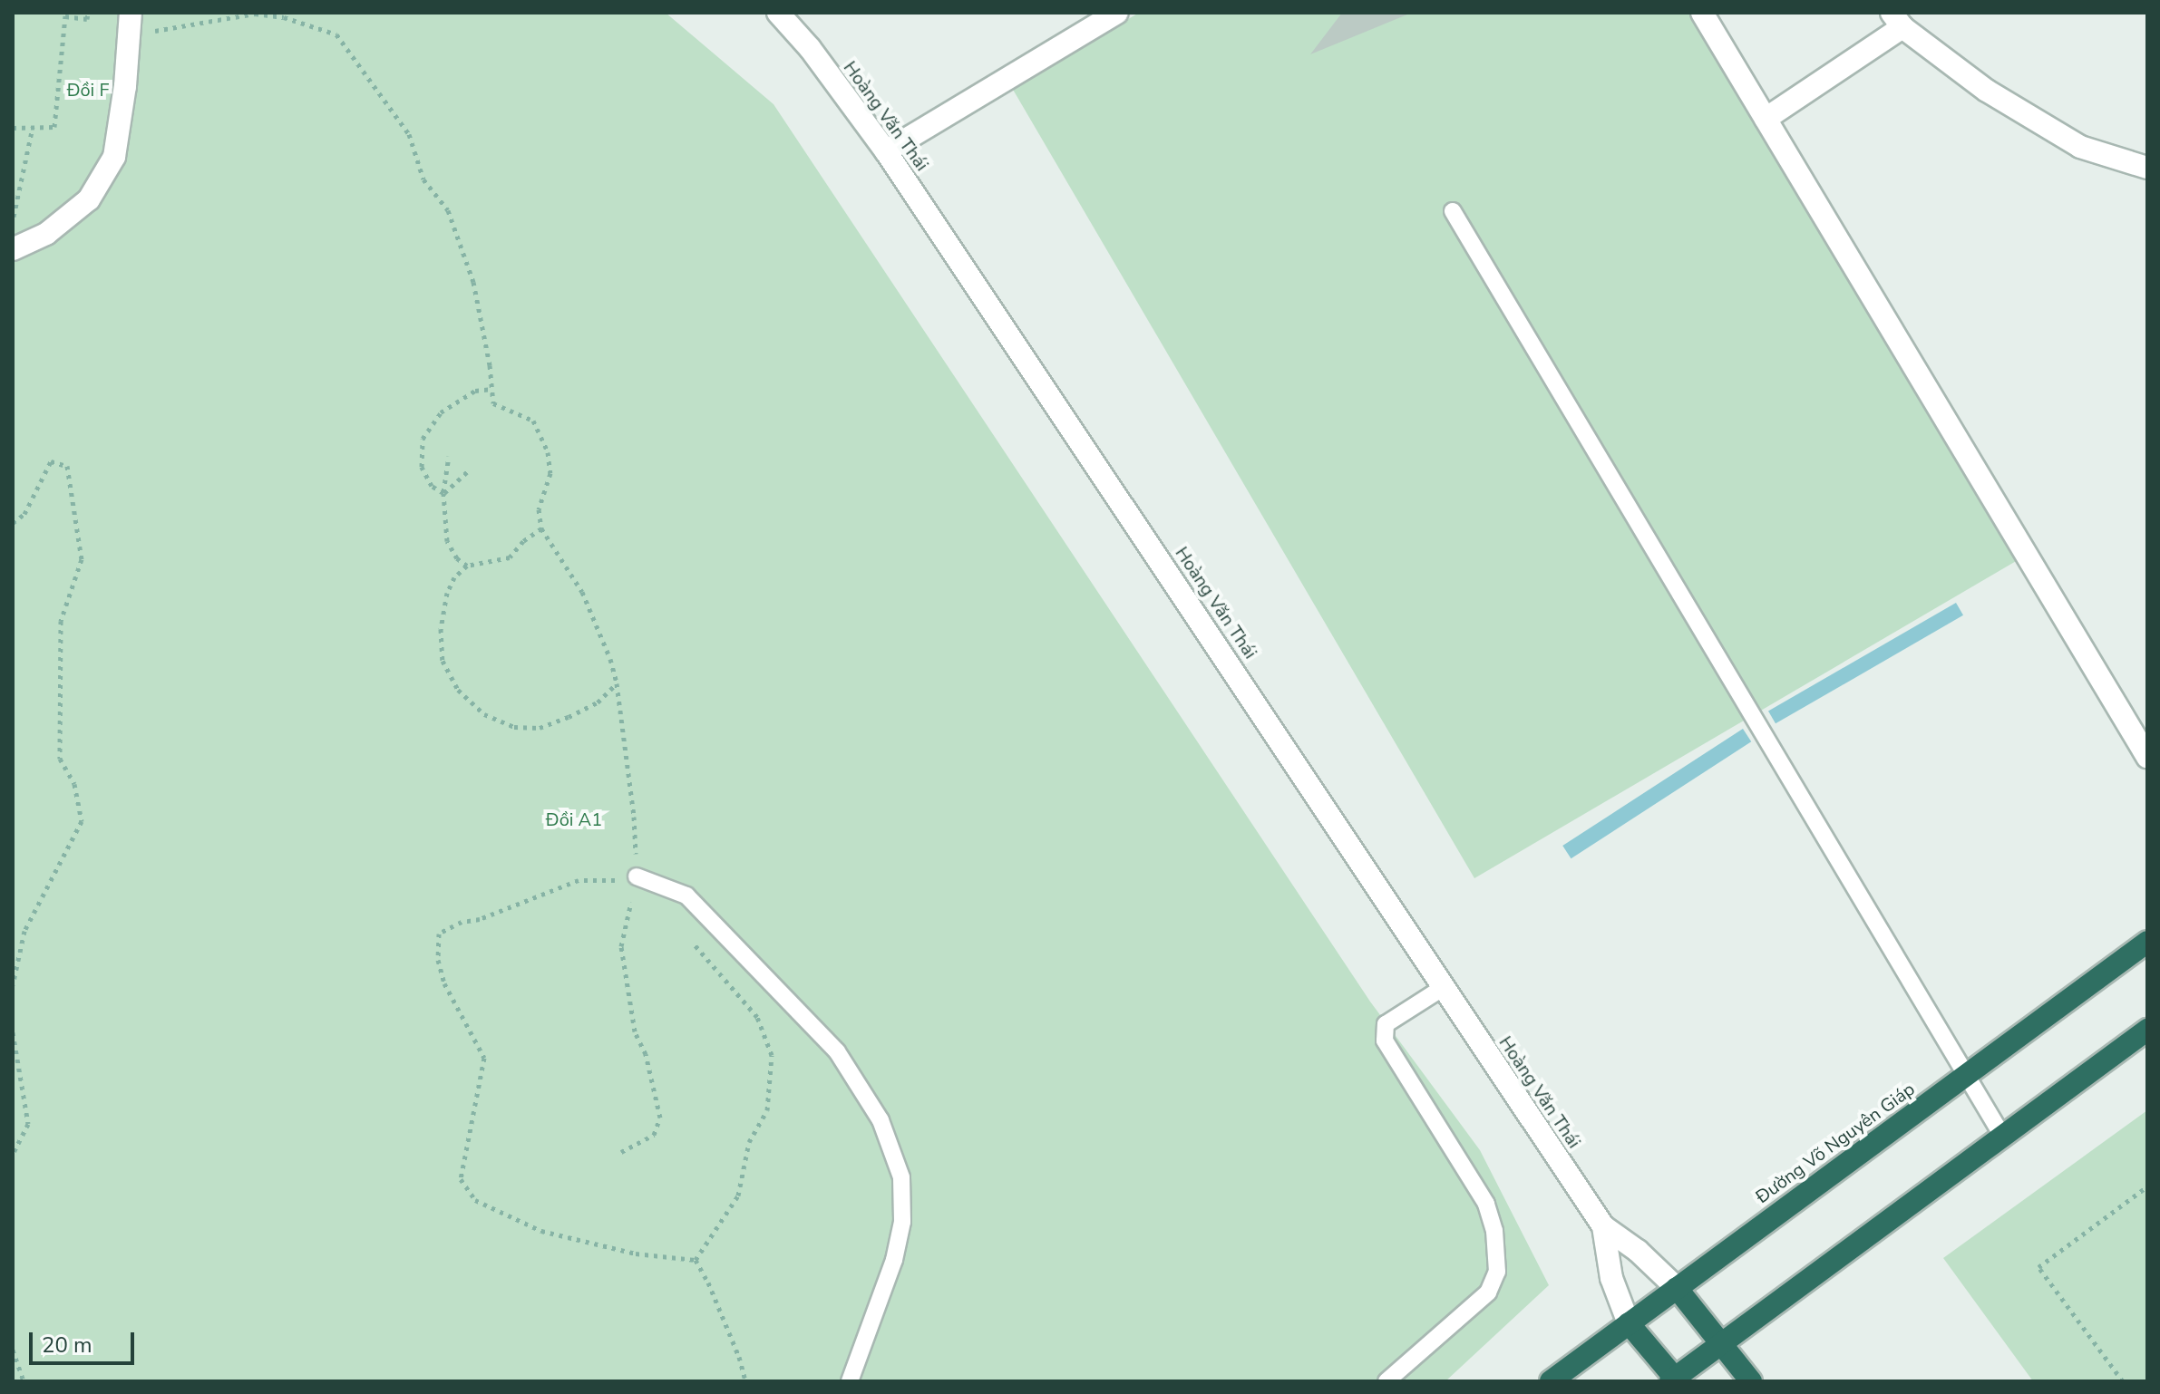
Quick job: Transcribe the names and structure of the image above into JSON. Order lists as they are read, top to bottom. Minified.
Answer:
{"streets":{"highway":["Đường Võ Nguyên Giáp"],"street":["Hoàng Văn Thái"]},"parks":["Đồi F","Đồi A1"],"scale_bar":"20 m"}
